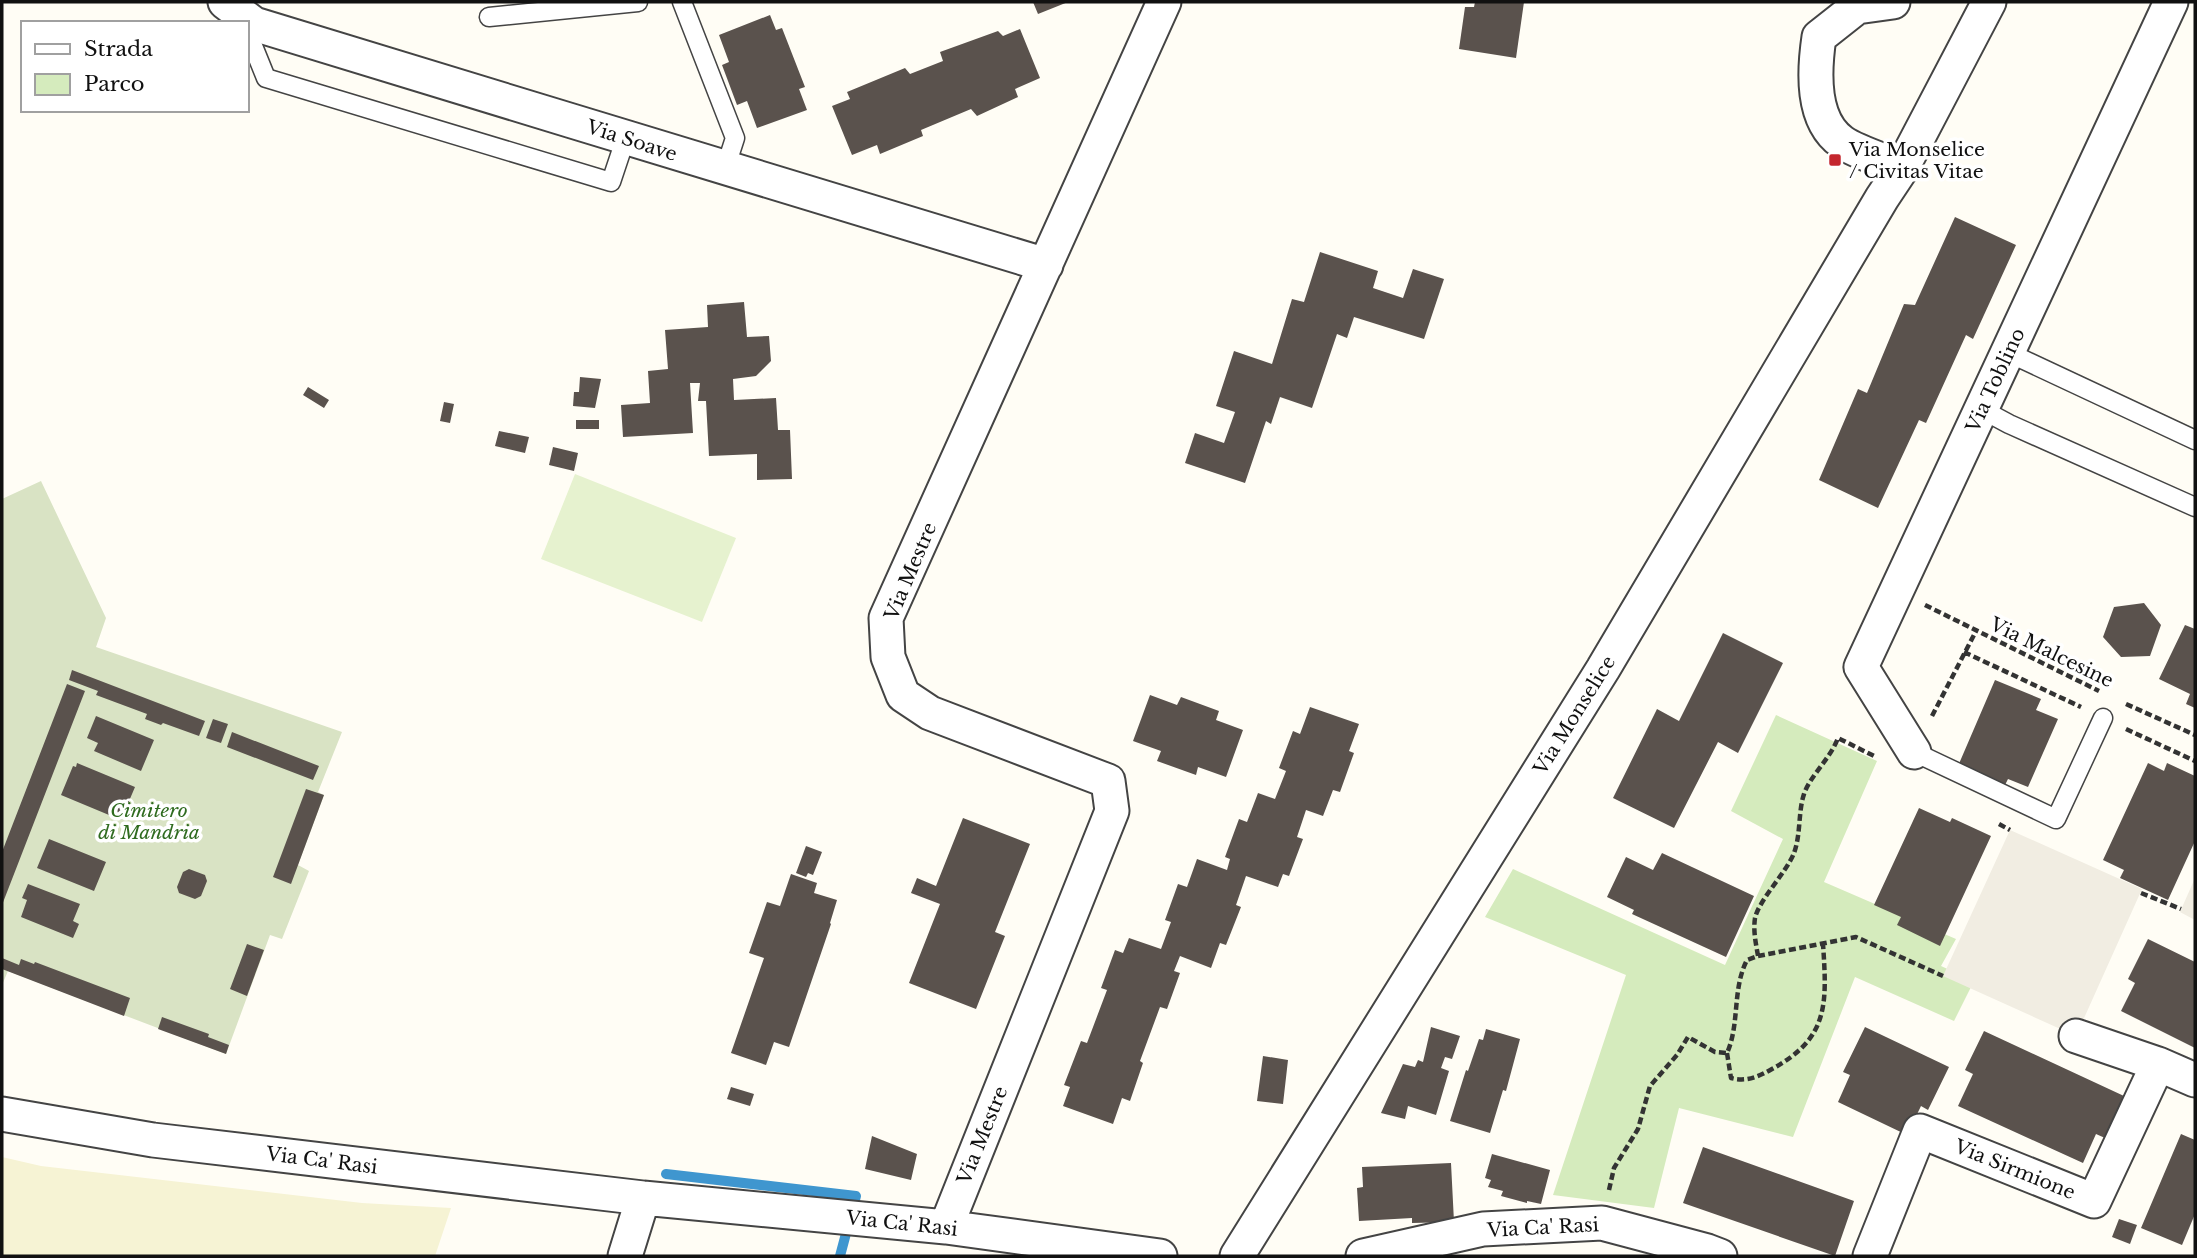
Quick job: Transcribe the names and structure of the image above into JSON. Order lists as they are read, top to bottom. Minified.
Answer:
{"streets":{"street":["Via Soave","Via Toblino","Via Mestre","Via Monselice","Via Ca' Rasi","Via Sirmione"],"path":["Via Malcesine"]},"crossings":[["Via Soave","Via Mestre"],["Via Toblino","Via Malcesine"],["Via Mestre","Via Ca' Rasi"]],"parks":["Cimitero di Mandria"],"places":{"transit":["Via Monselice / Civitas Vitae"]},"legend":["Strada","Parco"]}
